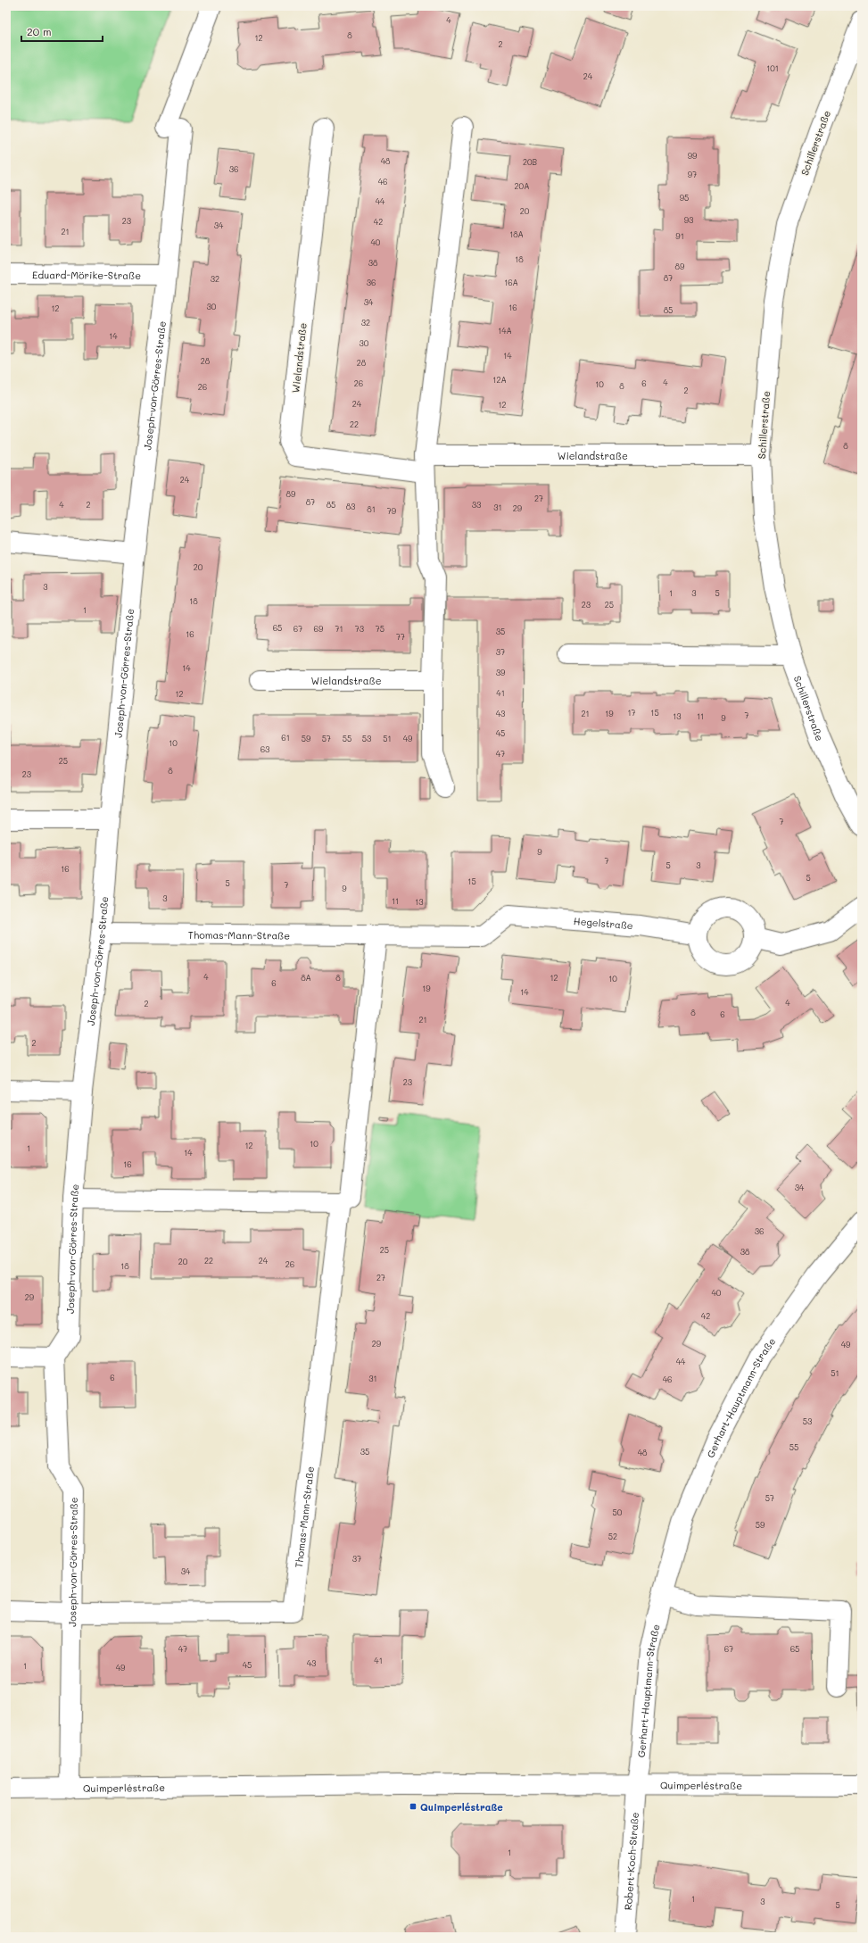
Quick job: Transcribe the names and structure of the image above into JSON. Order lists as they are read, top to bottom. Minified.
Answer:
{"streets":{"street":["Schillerstraße","Eduard-Mörike-Straße","Wielandstraße","Joseph-von-Görres-Straße","Hegelstraße","Thomas-Mann-Straße","Gerhart-Hauptmann-Straße","Quimperléstraße","Robert-Koch-Straße"]},"crossings":[["Schillerstraße","Wielandstraße"],["Eduard-Mörike-Straße","Joseph-von-Görres-Straße"],["Joseph-von-Görres-Straße","Thomas-Mann-Straße"],["Joseph-von-Görres-Straße","Quimperléstraße"],["Hegelstraße","Thomas-Mann-Straße"],["Gerhart-Hauptmann-Straße","Quimperléstraße"],["Gerhart-Hauptmann-Straße","Robert-Koch-Straße"],["Quimperléstraße","Robert-Koch-Straße"]],"places":{"transit":["Quimperléstraße"]},"house_numbers":["4","8","12","2","101","24","99","48","20B","36","97","46","20A","95","44","20","93","23","42","34","21","18A","91","40","18","38","89","87","32","36","16A","34","30","16","12","85","32","14A","14","30","14","28","28","12A","4","26","6","10","8","26","2","24","12","22","8","24","89","27","87","4","2","85","33","83","31","29","81","79","20","3","1","3","5","18","23","25","1","65","67","69","71","73","75","35","16","77","37","14","39","41","12","17","15","43","21","19","7","13","11","9","45","61","59","57","55","53","51","49","10","63","47","25","8","23","7","9","7","5","3","16","5","15","5","7","9","3","11","13","4","8A","8","12","10","6","19","14","4","2","8","6","21","2","23","10","12","1","14","16","34","36","25","38","22","24","20","26","18","27","40","29","42","29","49","44","51","6","31","46","53","55","35","48","57","50","59","52","37","34","47","67","65","41","43","45","1","49","1","1","3","5"],"scale_bar":"20 m"}
